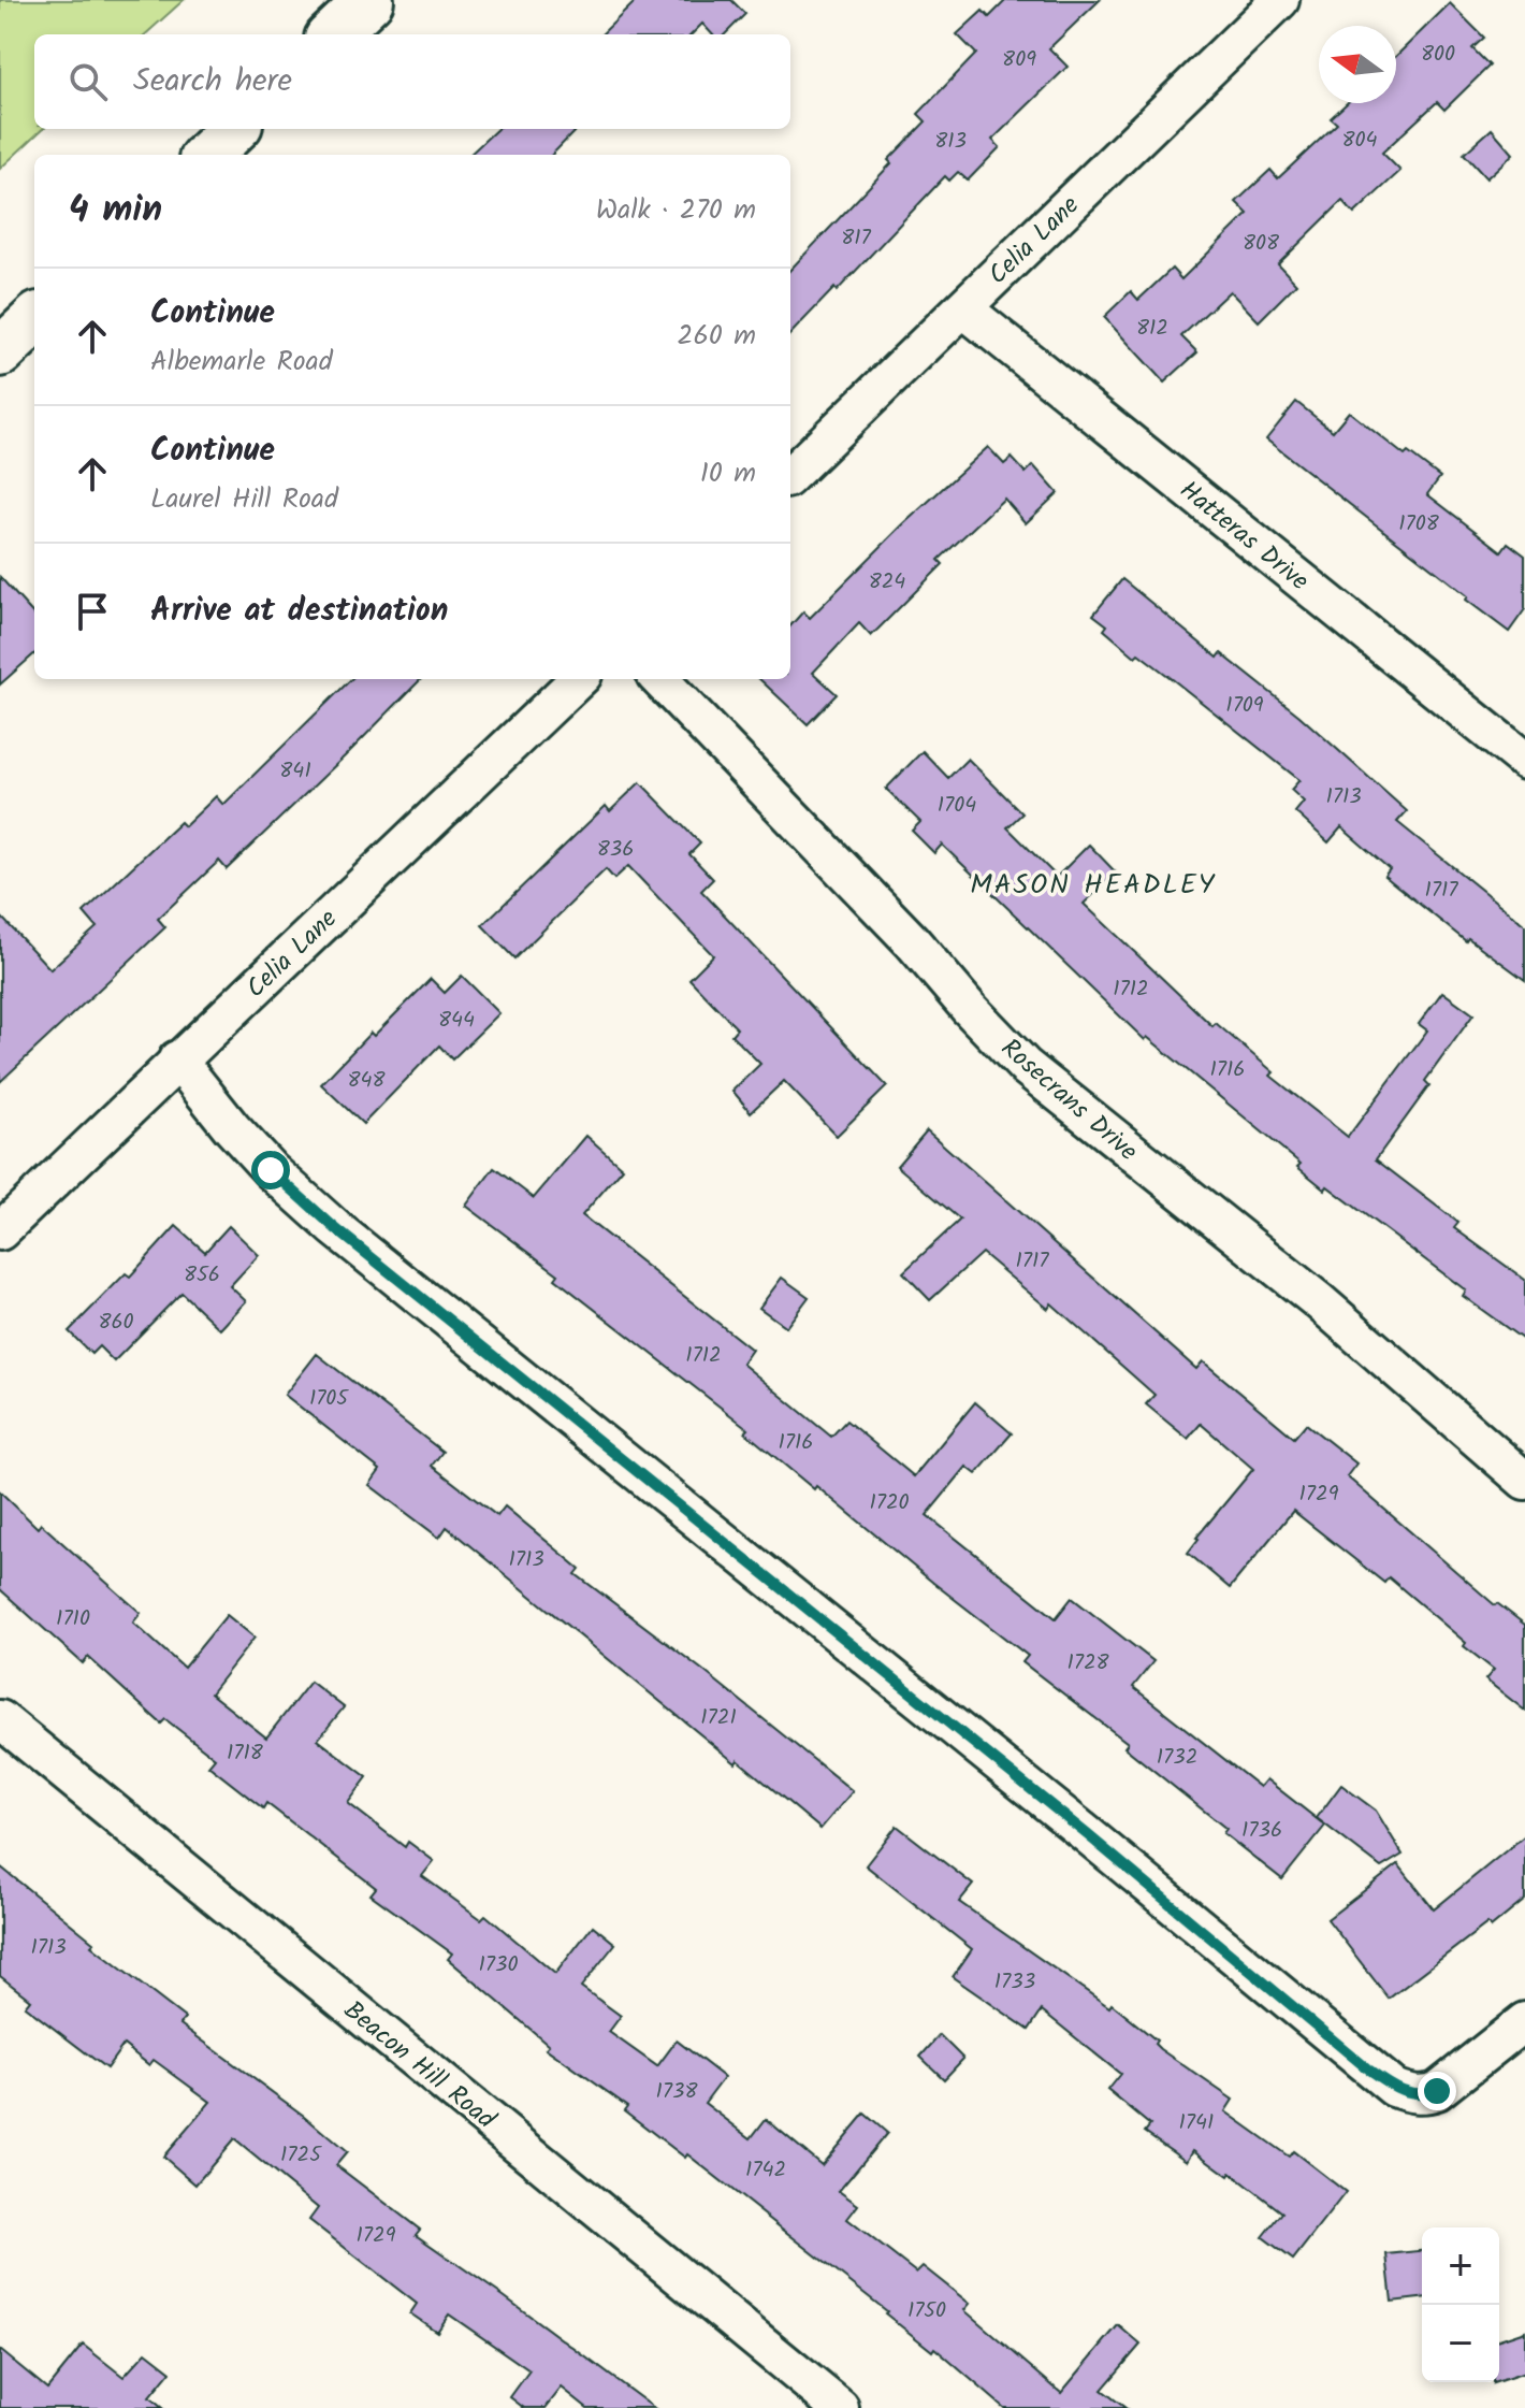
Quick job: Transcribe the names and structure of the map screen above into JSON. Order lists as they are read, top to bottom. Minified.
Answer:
{"streets":{"street":["Celia Lane","Hatteras Drive","Rosecrans Drive","Beacon Hill Road"]},"crossings":[["Celia Lane","Hatteras Drive"]],"districts":["MASON HEADLEY"],"house_numbers":["800","809","804","813","817","808","812","1708","824","1709","841","1713","1704","836","1717","1712","844","1716","848","1717","856","860","1712","1705","1716","1729","1720","1713","1710","1728","1721","1718","1732","1736","1713","1730","1733","1738","1741","1725","1742","1729","1750"],"north":"left","page":{"search":"Search here","heading":["4 min","Walk · 270 m"],"list":[["Continue","Albemarle Road","260 m"],["Continue","Laurel Hill Road","10 m"],"Arrive at destination"],"map_buttons":["+","−"]}}
